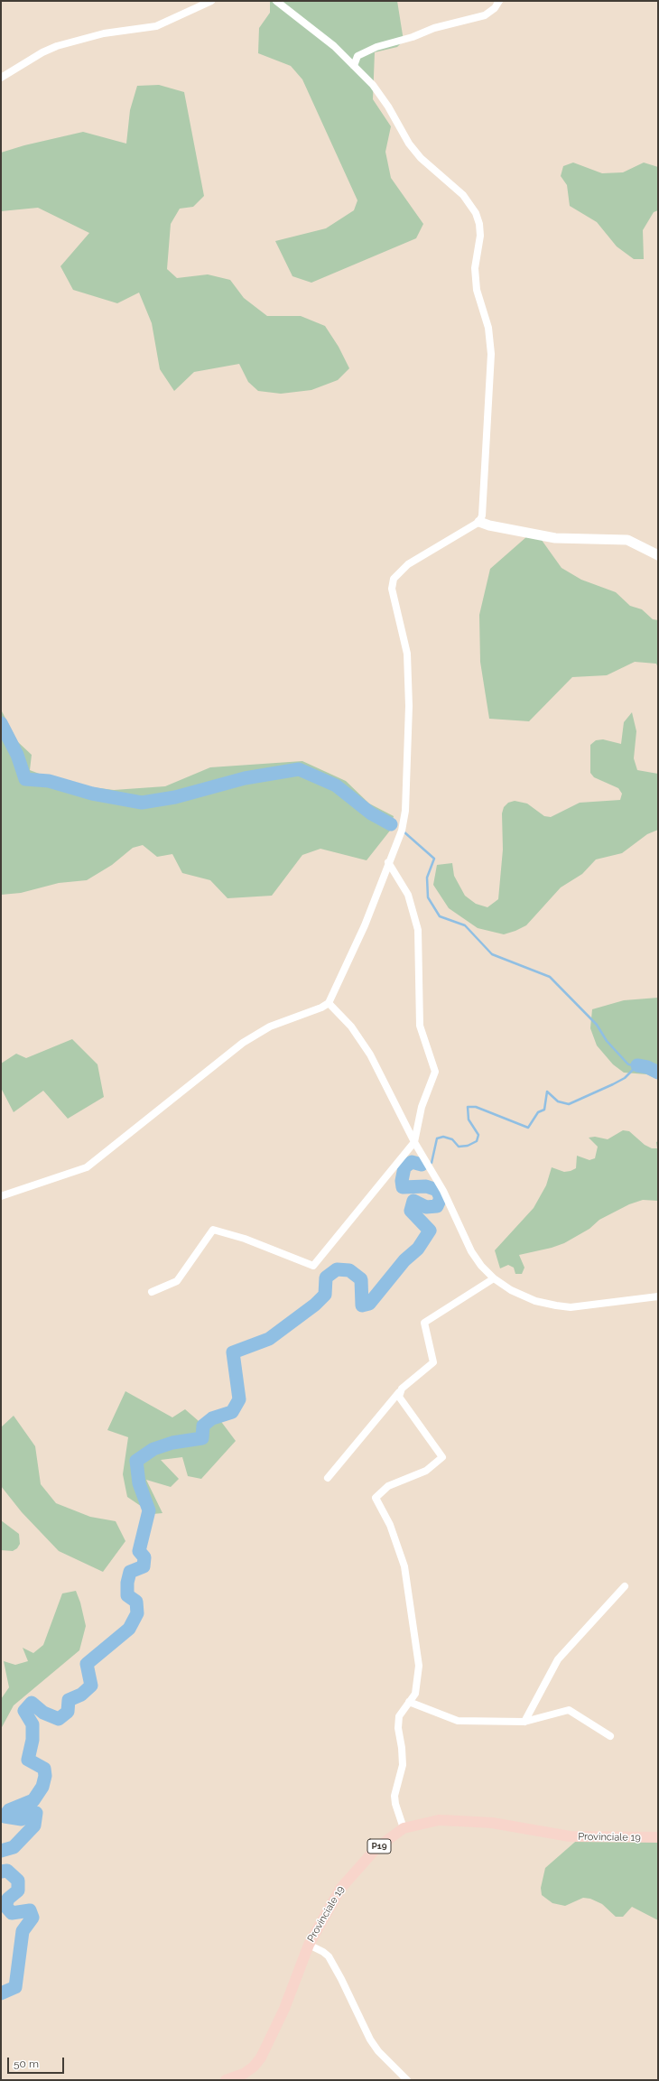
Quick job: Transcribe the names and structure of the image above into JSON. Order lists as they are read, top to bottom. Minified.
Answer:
{"streets":{"main road":["Provinciale 19","P19"]},"scale_bar":"50 m"}
